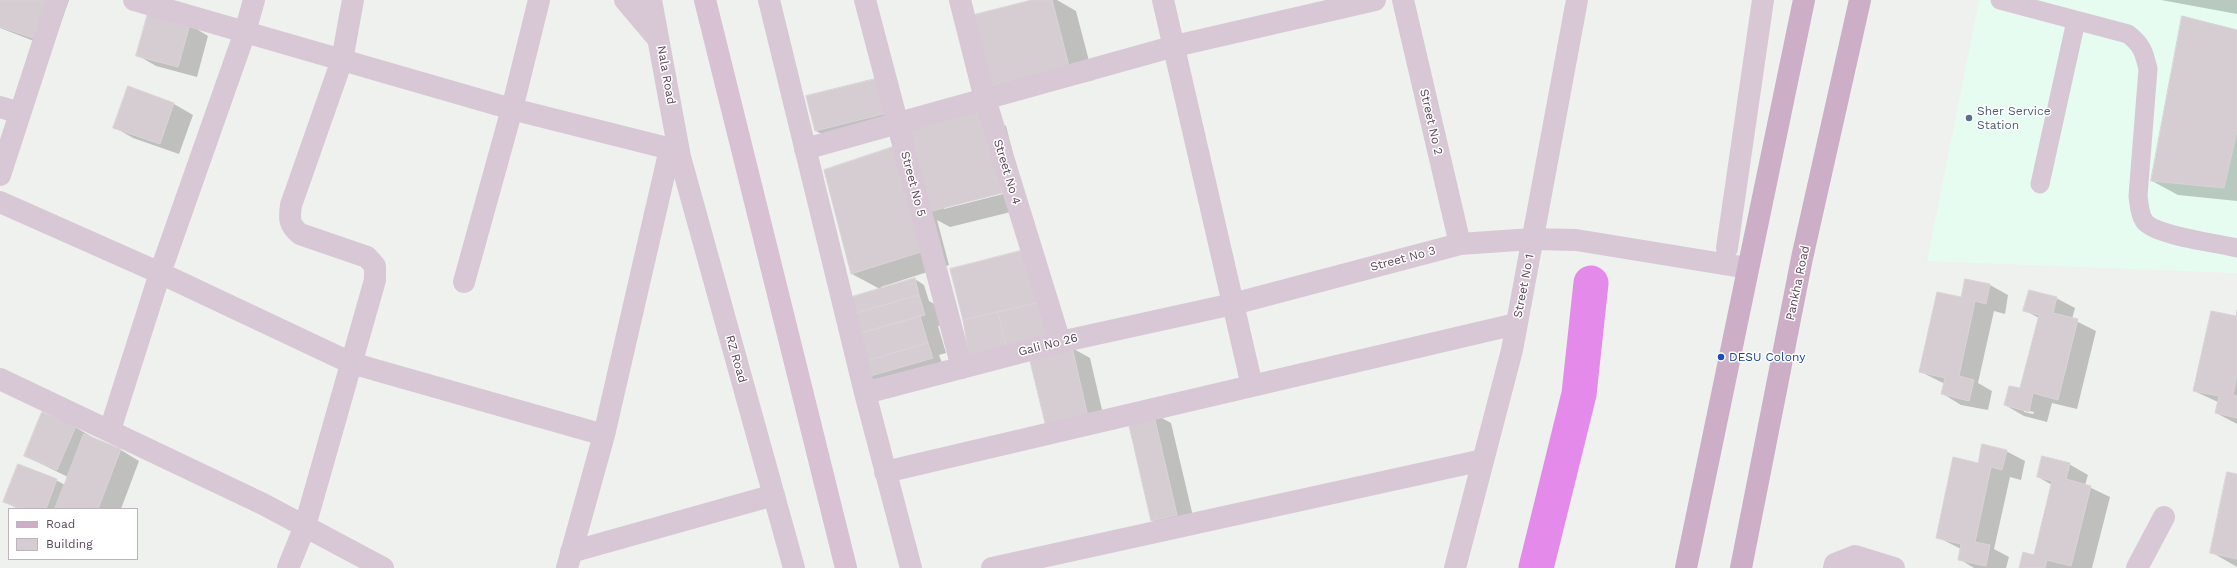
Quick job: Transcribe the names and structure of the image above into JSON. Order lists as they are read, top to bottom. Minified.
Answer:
{"streets":{"main road":["Pankha Road"],"street":["Nala Road","Street No 2","Street No 4","Street No 5","Street No 3","Street No 1","Gali No 26","RZ Road"]},"crossings":[["Nala Road","RZ Road"],["Street No 2","Street No 3"],["Street No 4","Gali No 26"],["Street No 5","Gali No 26"],["Street No 3","Street No 1"],["Street No 3","Gali No 26"]],"places":["Sher Service Station","DESU Colony"],"legend":["Road","Building"]}
